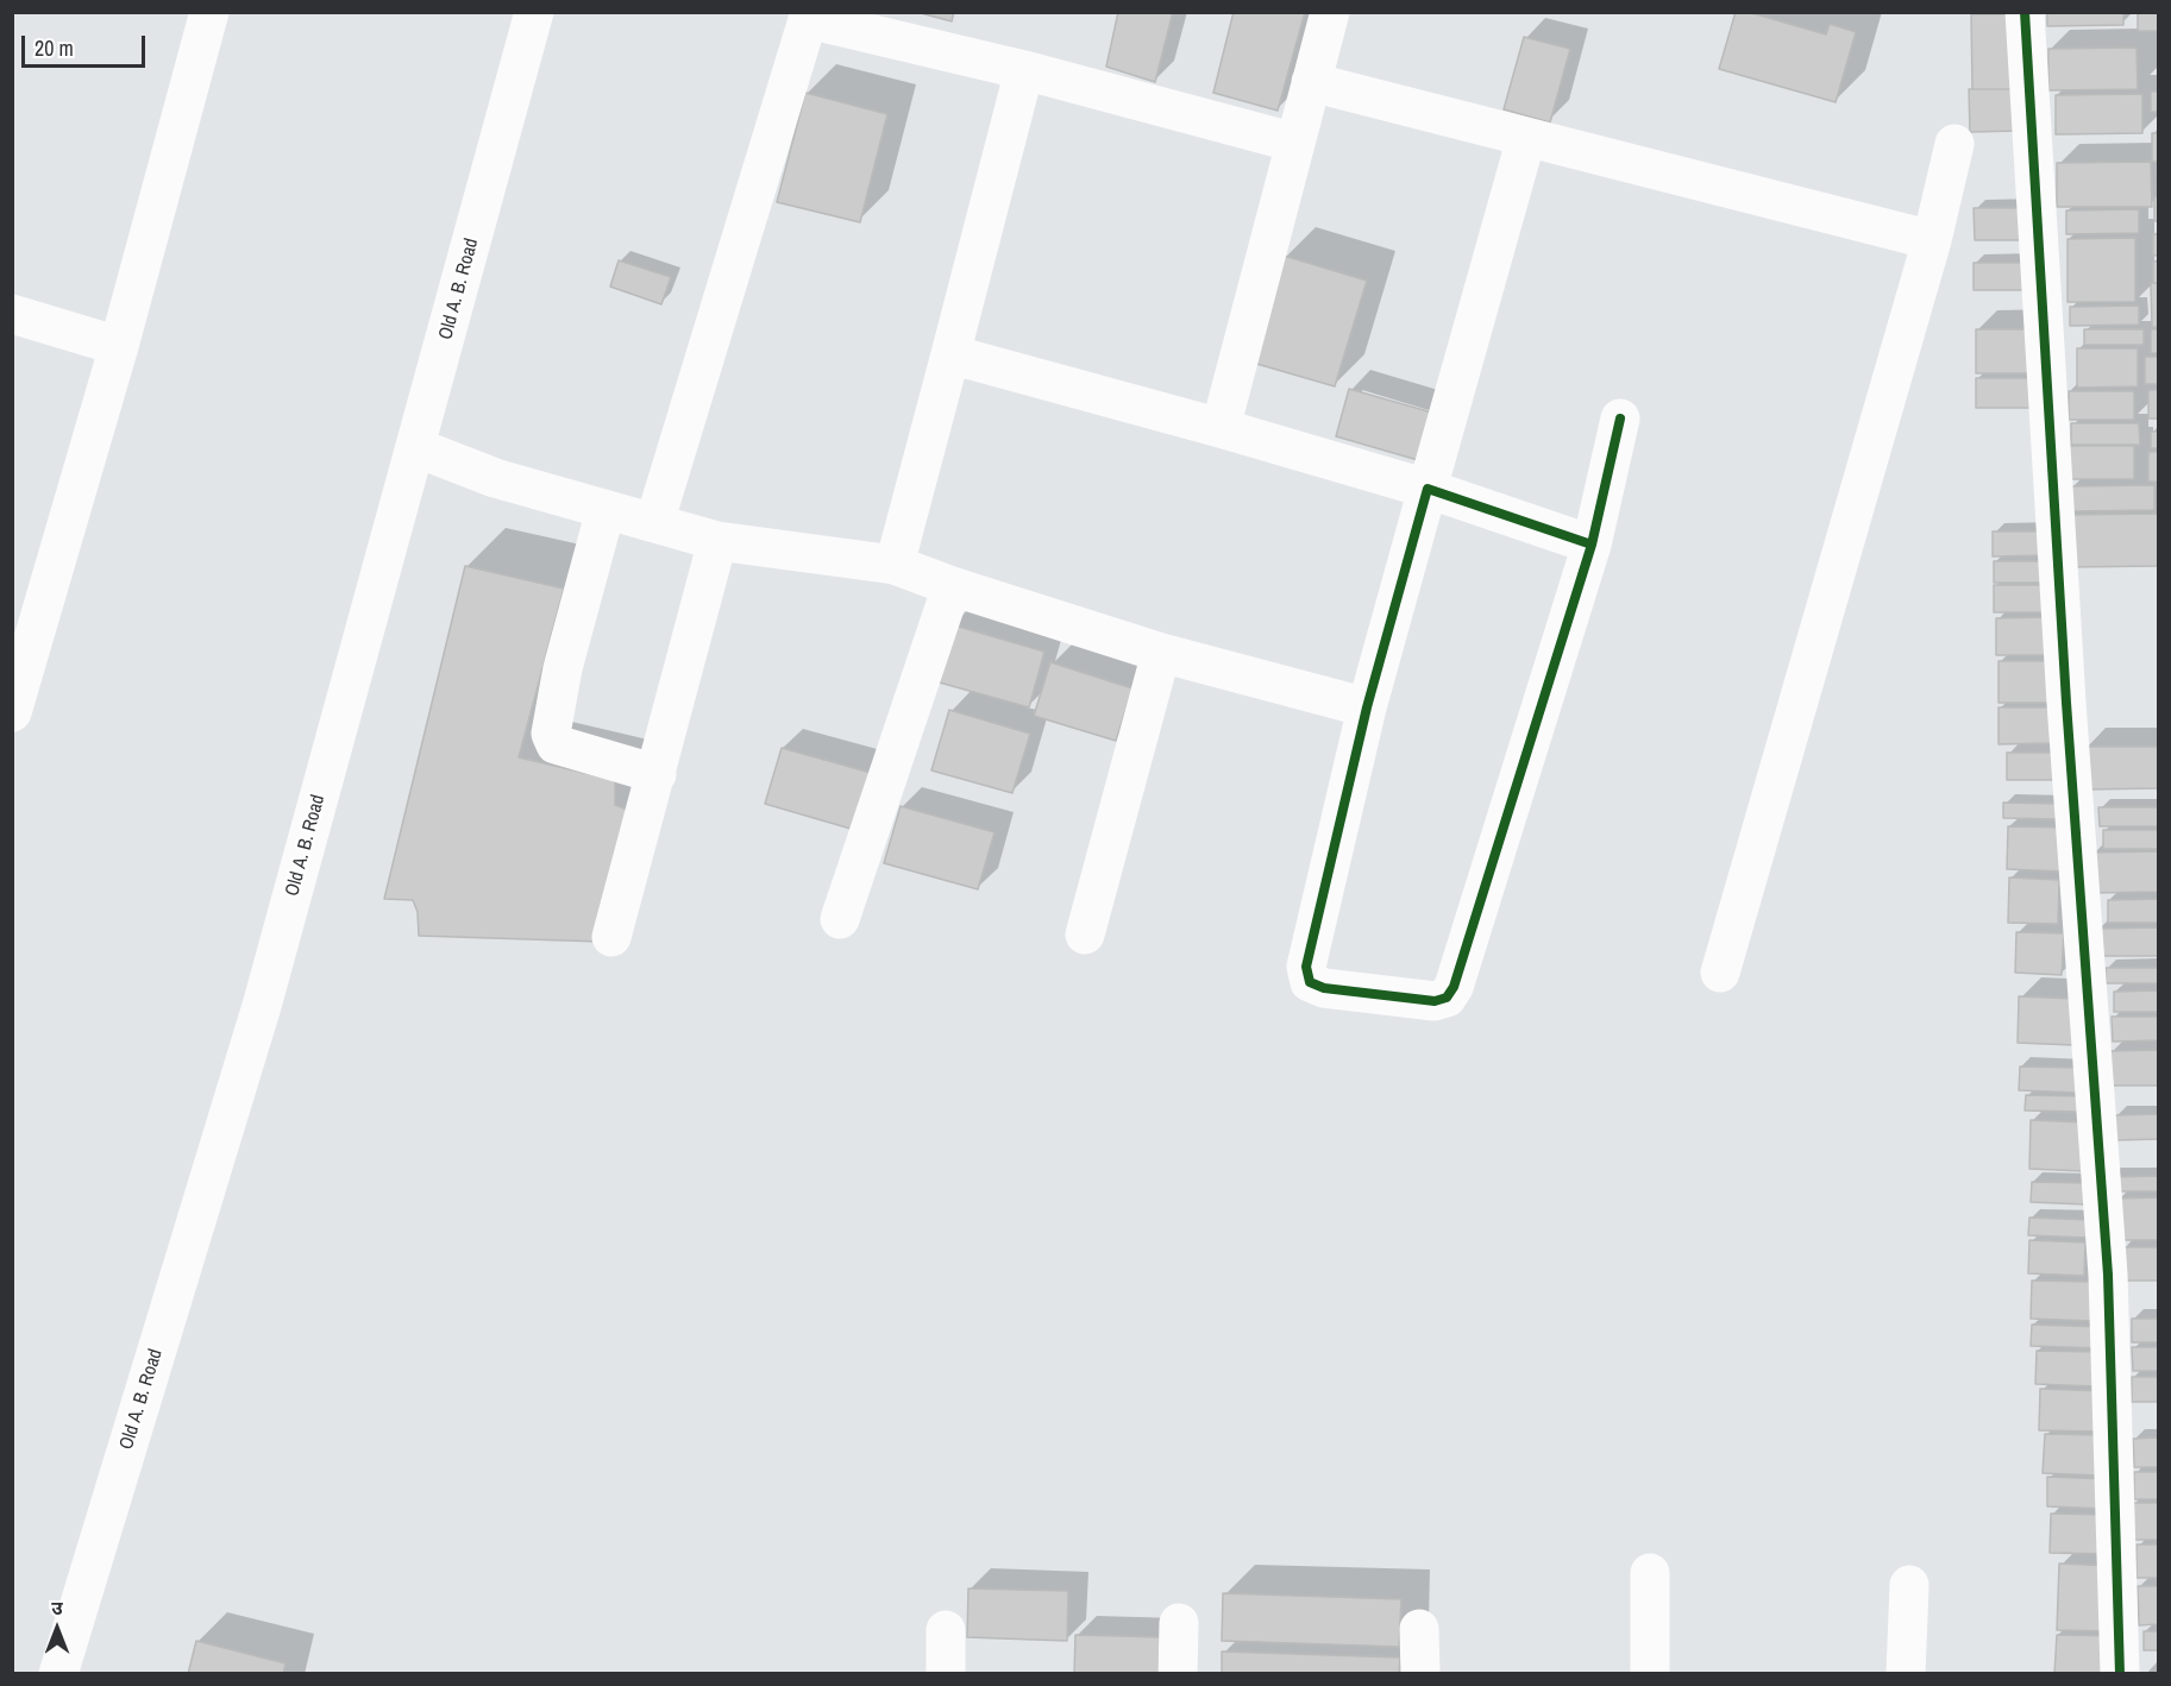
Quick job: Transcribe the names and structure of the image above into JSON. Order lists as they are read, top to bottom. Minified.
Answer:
{"streets":{"street":["Old A. B. Road"]},"scale_bar":"20 m","north":"top"}
